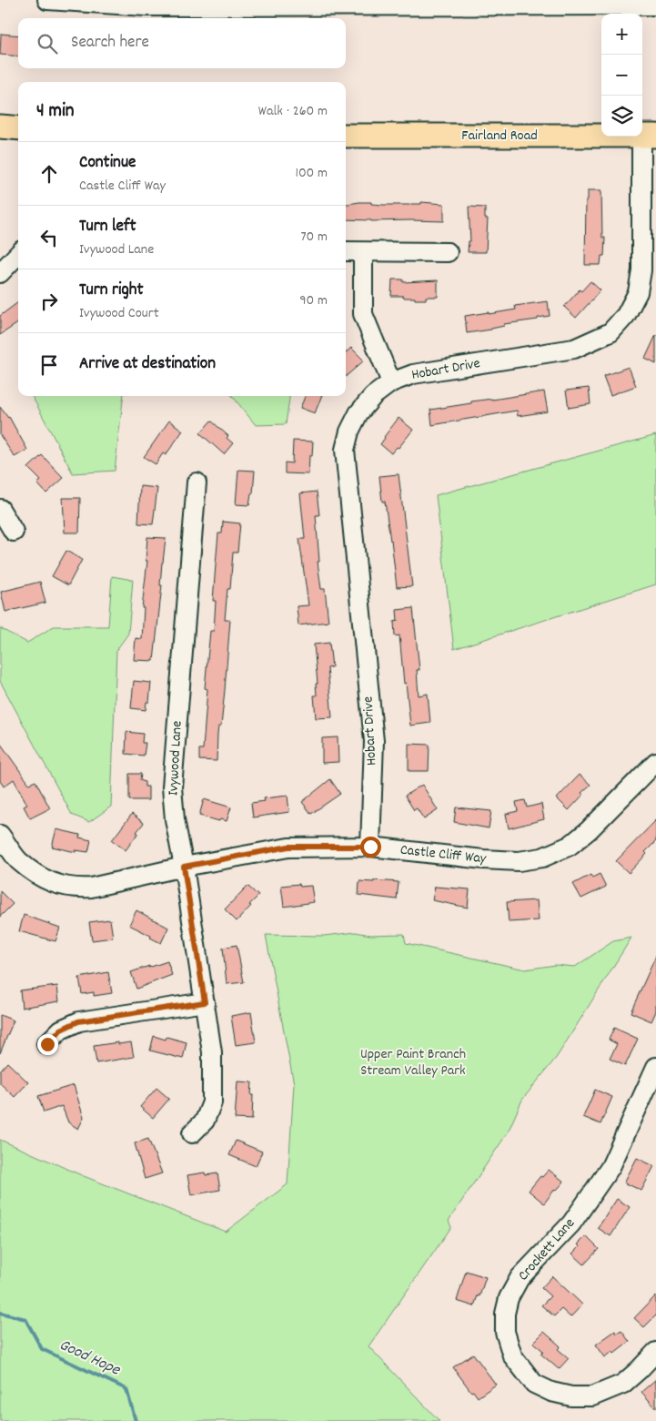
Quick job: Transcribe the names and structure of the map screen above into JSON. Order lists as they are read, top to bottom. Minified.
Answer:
{"streets":{"main road":["Fairland Road"],"street":["Hobart Drive","Ivywood Lane","Castle Cliff Way","Crockett Lane"]},"crossings":[["Fairland Road","Hobart Drive"],["Hobart Drive","Castle Cliff Way"],["Ivywood Lane","Castle Cliff Way"]],"water":["Good Hope"],"parks":["Upper Paint Branch Stream Valley Park"],"page":{"map_buttons":["+","−"],"search":"Search here","heading":["4 min","Walk · 260 m"],"list":[["Continue","Castle Cliff Way","100 m"],["Turn left","Ivywood Lane","70 m"],["Turn right","Ivywood Court","90 m"],"Arrive at destination"]}}
